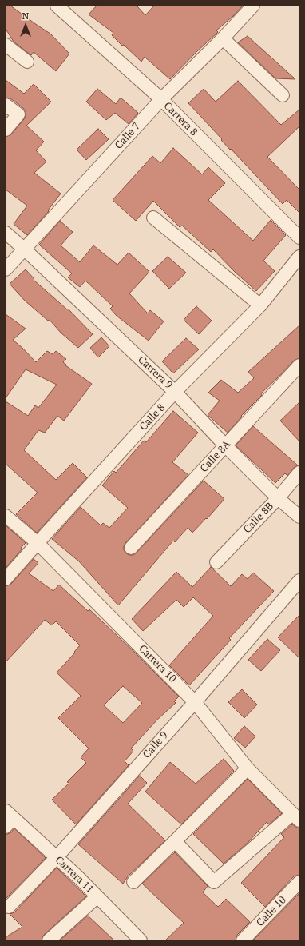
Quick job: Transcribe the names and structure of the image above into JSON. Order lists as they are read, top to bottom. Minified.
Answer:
{"streets":{"street":["Carrera 8","Calle 7","Carrera 9","Calle 8","Calle 8A","Calle 8B","Carrera 10","Calle 9","Carrera 11","Calle 10"]},"crossings":[["Carrera 8","Calle 7"],["Calle 7","Carrera 9"],["Carrera 9","Calle 8"],["Carrera 9","Calle 8A"],["Carrera 9","Calle 8B"],["Calle 8","Carrera 10"],["Carrera 10","Calle 9"],["Calle 9","Carrera 11"]],"north":"top"}
